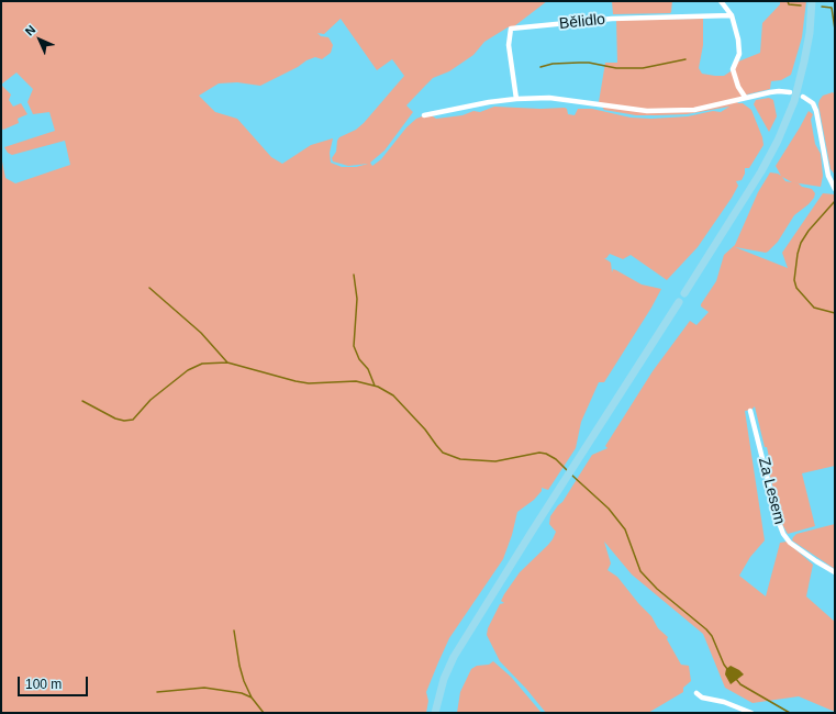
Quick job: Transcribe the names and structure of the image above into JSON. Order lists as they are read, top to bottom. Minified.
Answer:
{"streets":{"street":["Bělidlo","Za Lesem"]},"scale_bar":"100 m","north":"top left"}
